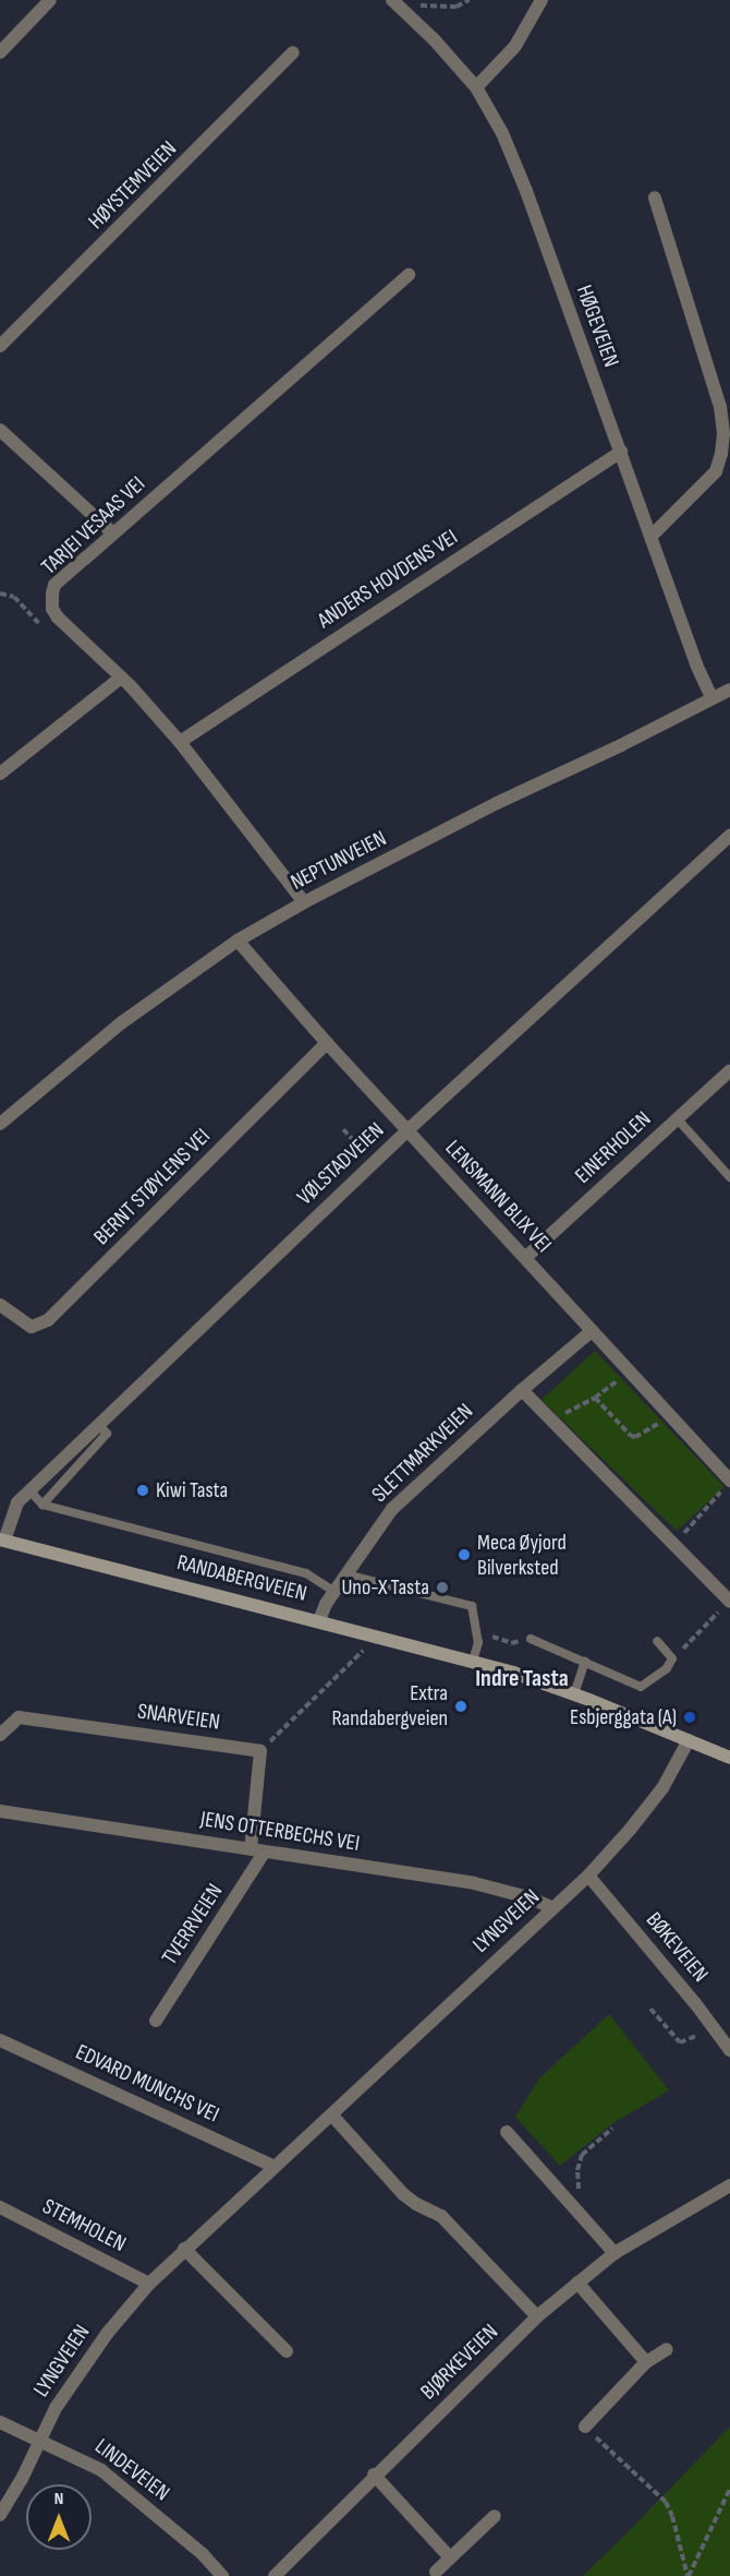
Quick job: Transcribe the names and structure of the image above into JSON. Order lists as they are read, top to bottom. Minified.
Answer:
{"streets":{"main road":["RANDABERGVEIEN"],"street":["HØYSTEMVEIEN","HØGEVEIEN","TARJEI VESAAS VEI","ANDERS HOVDENS VEI","NEPTUNVEIEN","EINERHOLEN","VØLSTADVEIEN","BERNT STØYLENS VEI","LENSMANN BLIX VEI","SLETTMARKVEIEN","SNARVEIEN","JENS OTTERBECHS VEI","LYNGVEIEN","TVERRVEIEN","BØKEVEIEN","EDVARD MUNCHS VEI","STEMHOLEN","BJØRKEVEIEN","LINDEVEIEN"]},"crossings":[["HØGEVEIEN","ANDERS HOVDENS VEI"],["HØGEVEIEN","NEPTUNVEIEN"],["TARJEI VESAAS VEI","ANDERS HOVDENS VEI"],["TARJEI VESAAS VEI","NEPTUNVEIEN"],["NEPTUNVEIEN","LENSMANN BLIX VEI"],["EINERHOLEN","LENSMANN BLIX VEI"],["VØLSTADVEIEN","LENSMANN BLIX VEI"],["VØLSTADVEIEN","RANDABERGVEIEN"],["BERNT STØYLENS VEI","LENSMANN BLIX VEI"],["LENSMANN BLIX VEI","SLETTMARKVEIEN"],["SLETTMARKVEIEN","RANDABERGVEIEN"],["RANDABERGVEIEN","LYNGVEIEN"],["JENS OTTERBECHS VEI","LYNGVEIEN"],["JENS OTTERBECHS VEI","TVERRVEIEN"],["LYNGVEIEN","BØKEVEIEN"],["LYNGVEIEN","EDVARD MUNCHS VEI"],["LYNGVEIEN","STEMHOLEN"],["LYNGVEIEN","LINDEVEIEN"]],"districts":["Indre Tasta"],"places":["Kiwi Tasta","Meca Øyjord Bilverksted","Uno-X Tasta","Extra Randabergveien","Esbjerggata (A)"],"north":"top"}
